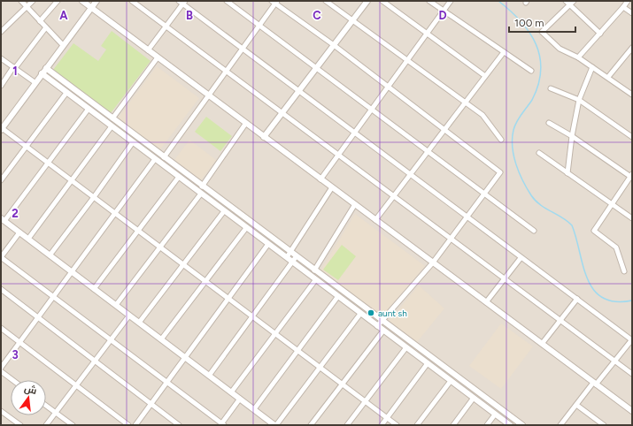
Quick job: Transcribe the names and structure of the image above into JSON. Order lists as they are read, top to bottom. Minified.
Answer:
{"places":["aunt sh"],"scale_bar":"100 m","north":"top","grid":{"columns":["A","B","C","D"],"rows":["1","2","3"]}}
